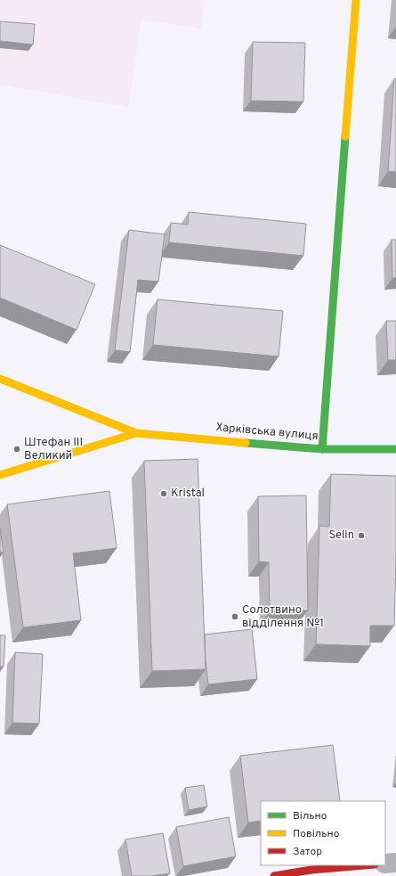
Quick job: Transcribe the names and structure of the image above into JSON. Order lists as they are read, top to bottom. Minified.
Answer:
{"streets":{"street":["Харківська вулиця"]},"places":["Штефан III Великий","Kristal","Selin","Солотвино відділення №1"],"legend":["Вільно","Повільно","Затор"]}
